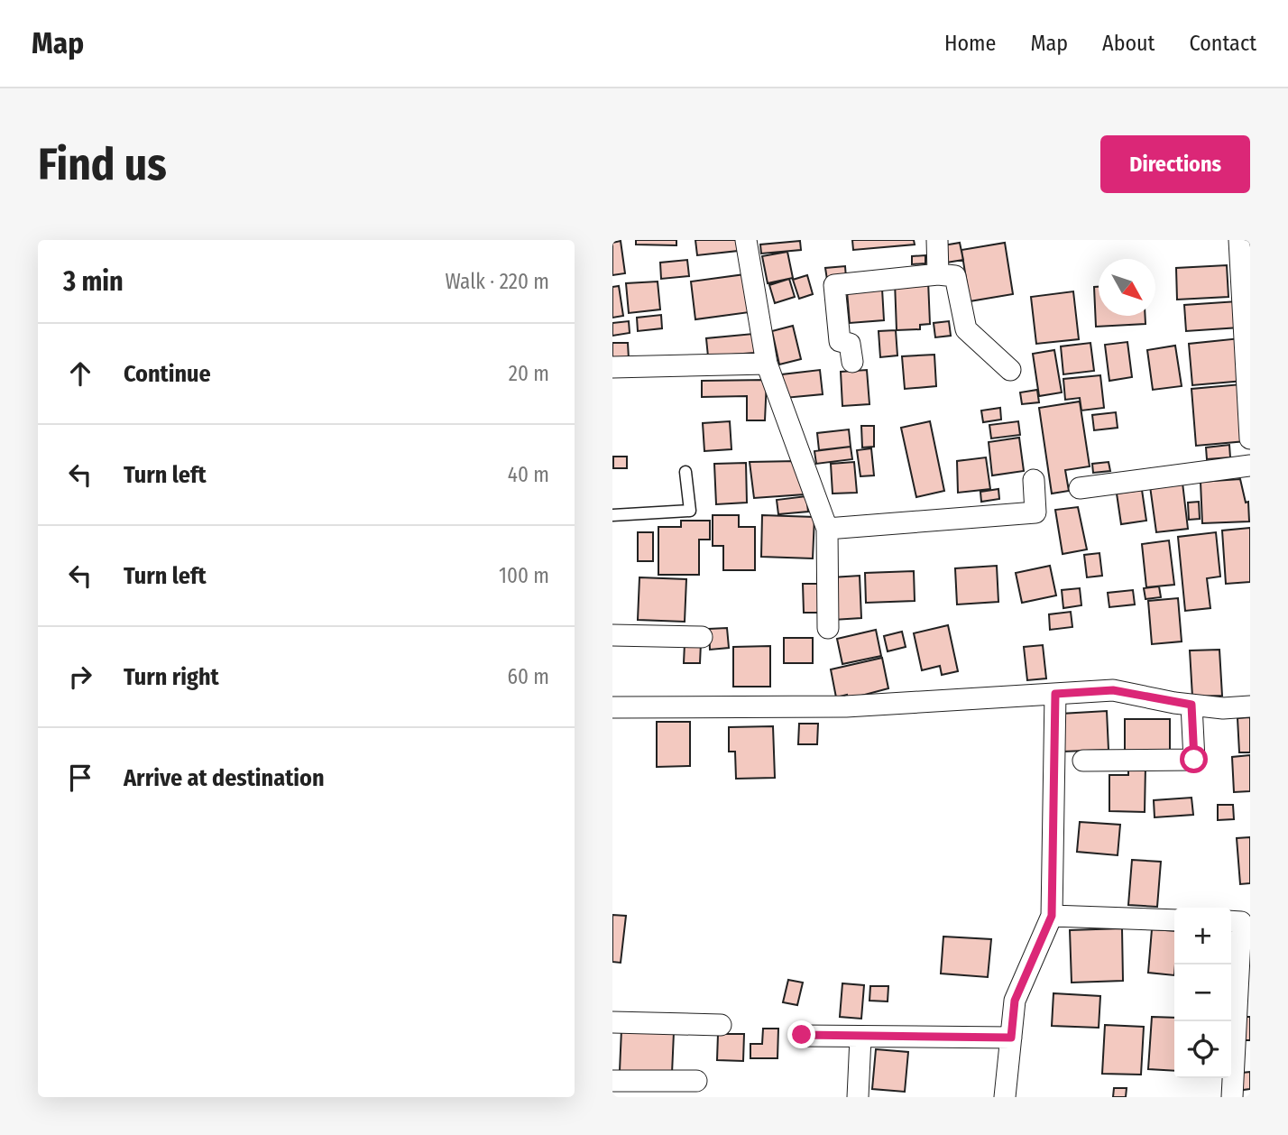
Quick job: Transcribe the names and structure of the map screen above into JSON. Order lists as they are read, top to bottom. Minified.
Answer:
{"north":"bottom right","page":{"header":"Map","nav":["Home","Map","About","Contact"],"buttons":"Directions","title":"Find us","heading":["3 min","Walk · 220 m"],"list":[["Continue","20 m"],["Turn left","40 m"],["Turn left","100 m"],["Turn right","60 m"],"Arrive at destination"],"map_buttons":["+","−"]}}
